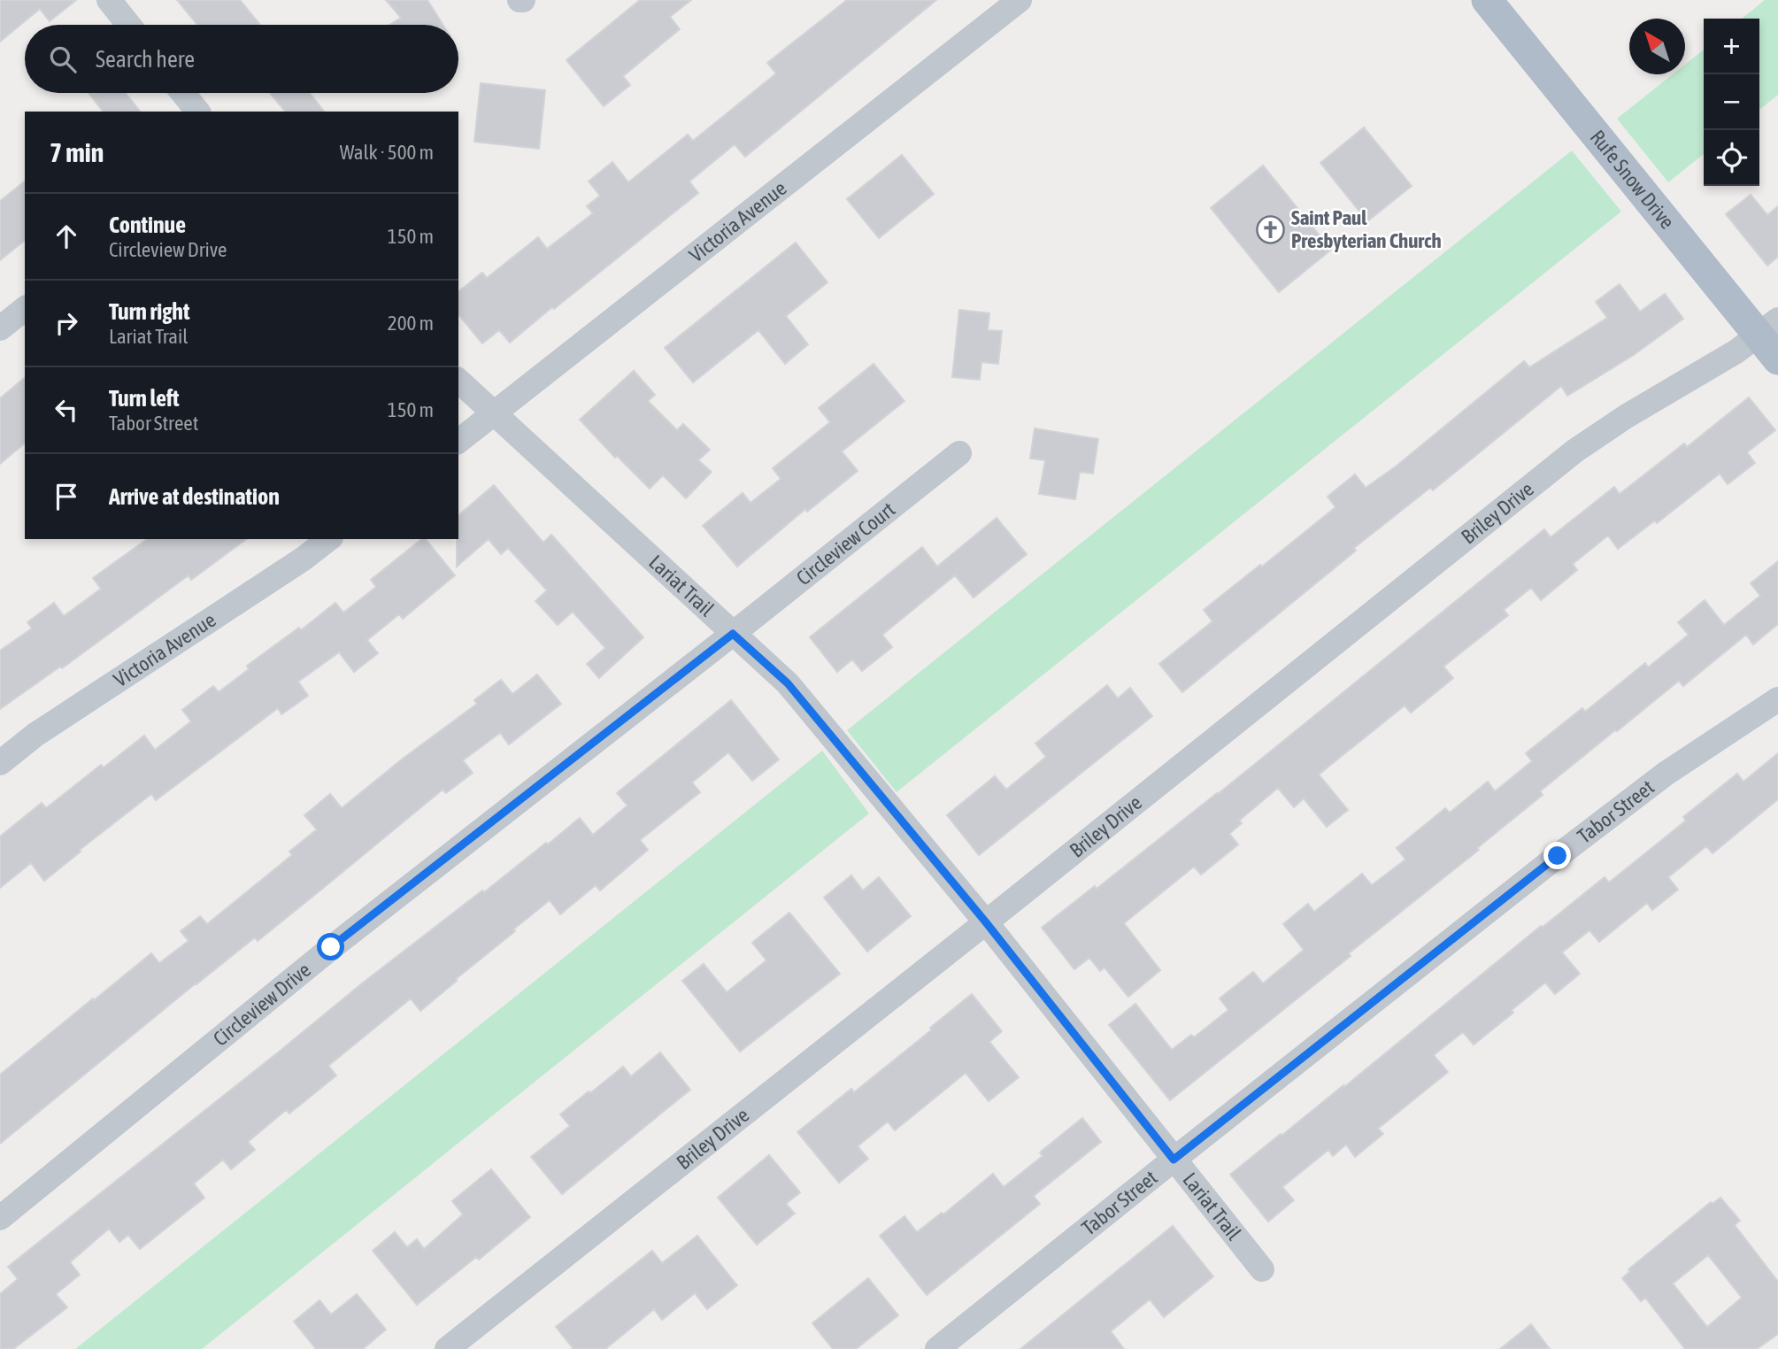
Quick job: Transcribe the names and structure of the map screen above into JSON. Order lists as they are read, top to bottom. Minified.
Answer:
{"streets":{"main road":["Rufe Snow Drive"],"street":["Victoria Avenue","Briley Drive","Circleview Court","Lariat Trail","Tabor Street","Circleview Drive"]},"crossings":[["Rufe Snow Drive","Briley Drive"],["Victoria Avenue","Lariat Trail"],["Briley Drive","Lariat Trail"],["Circleview Court","Lariat Trail"],["Circleview Court","Circleview Drive"],["Lariat Trail","Tabor Street"],["Lariat Trail","Circleview Drive"]],"places":{"church":["Saint Paul Presbyterian Church"]},"north":"top left","page":{"map_buttons":["+","−"],"search":"Search here","heading":["7 min","Walk · 500 m"],"list":[["Continue","Circleview Drive","150 m"],["Turn right","Lariat Trail","200 m"],["Turn left","Tabor Street","150 m"],"Arrive at destination"]}}
